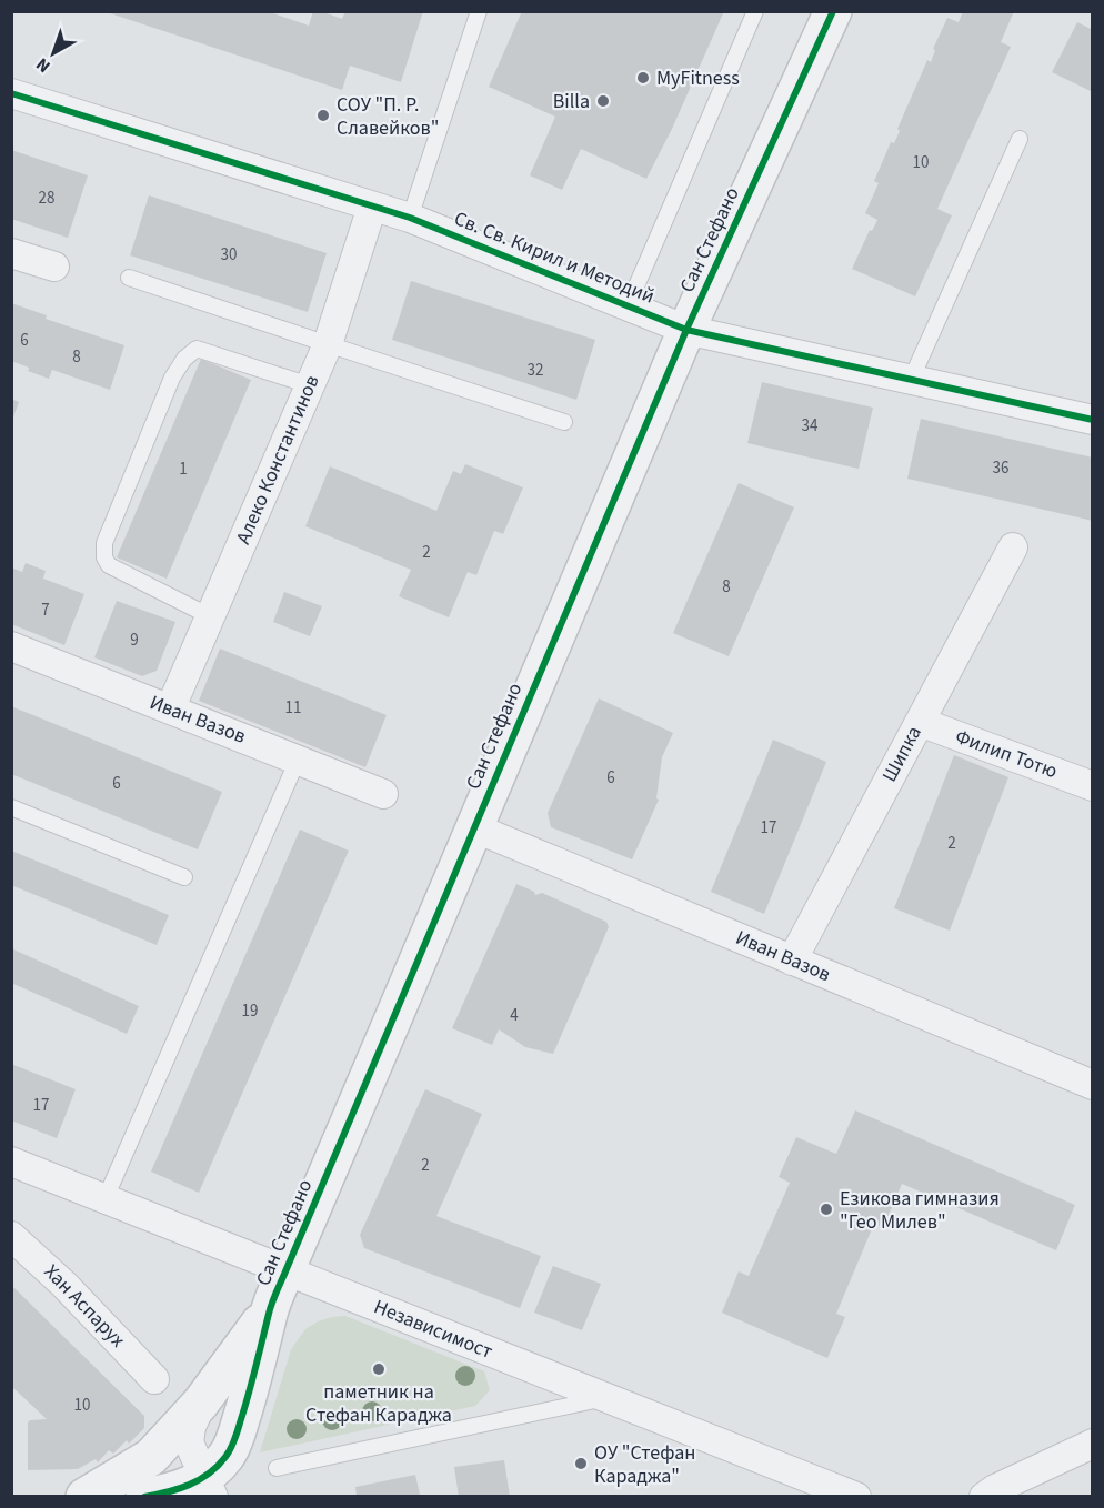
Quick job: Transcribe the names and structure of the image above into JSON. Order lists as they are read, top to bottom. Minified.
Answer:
{"streets":{"street":["Сан Стефано","Св. Св. Кирил и Методий","Алеко Константинов","Иван Вазов","Шипка","Филип Тотю","Хан Аспарух","Независимост"]},"crossings":[["Сан Стефано","Св. Св. Кирил и Методий"],["Сан Стефано","Иван Вазов"],["Сан Стефано","Независимост"],["Св. Св. Кирил и Методий","Алеко Константинов"],["Алеко Константинов","Иван Вазов"],["Иван Вазов","Шипка"],["Шипка","Филип Тотю"]],"places":["MyFitness","Billa","СОУ \"П. Р. Славейков\"","Езикова гимназия \"Гео Милев\"","паметник на Стефан Караджа","ОУ \"Стефан Караджа\""],"house_numbers":["10","28","30","6","8","32","34","36","1","2","8","7","9","11","6","6","17","2","19","4","17","2","10"],"north":"bottom left"}
